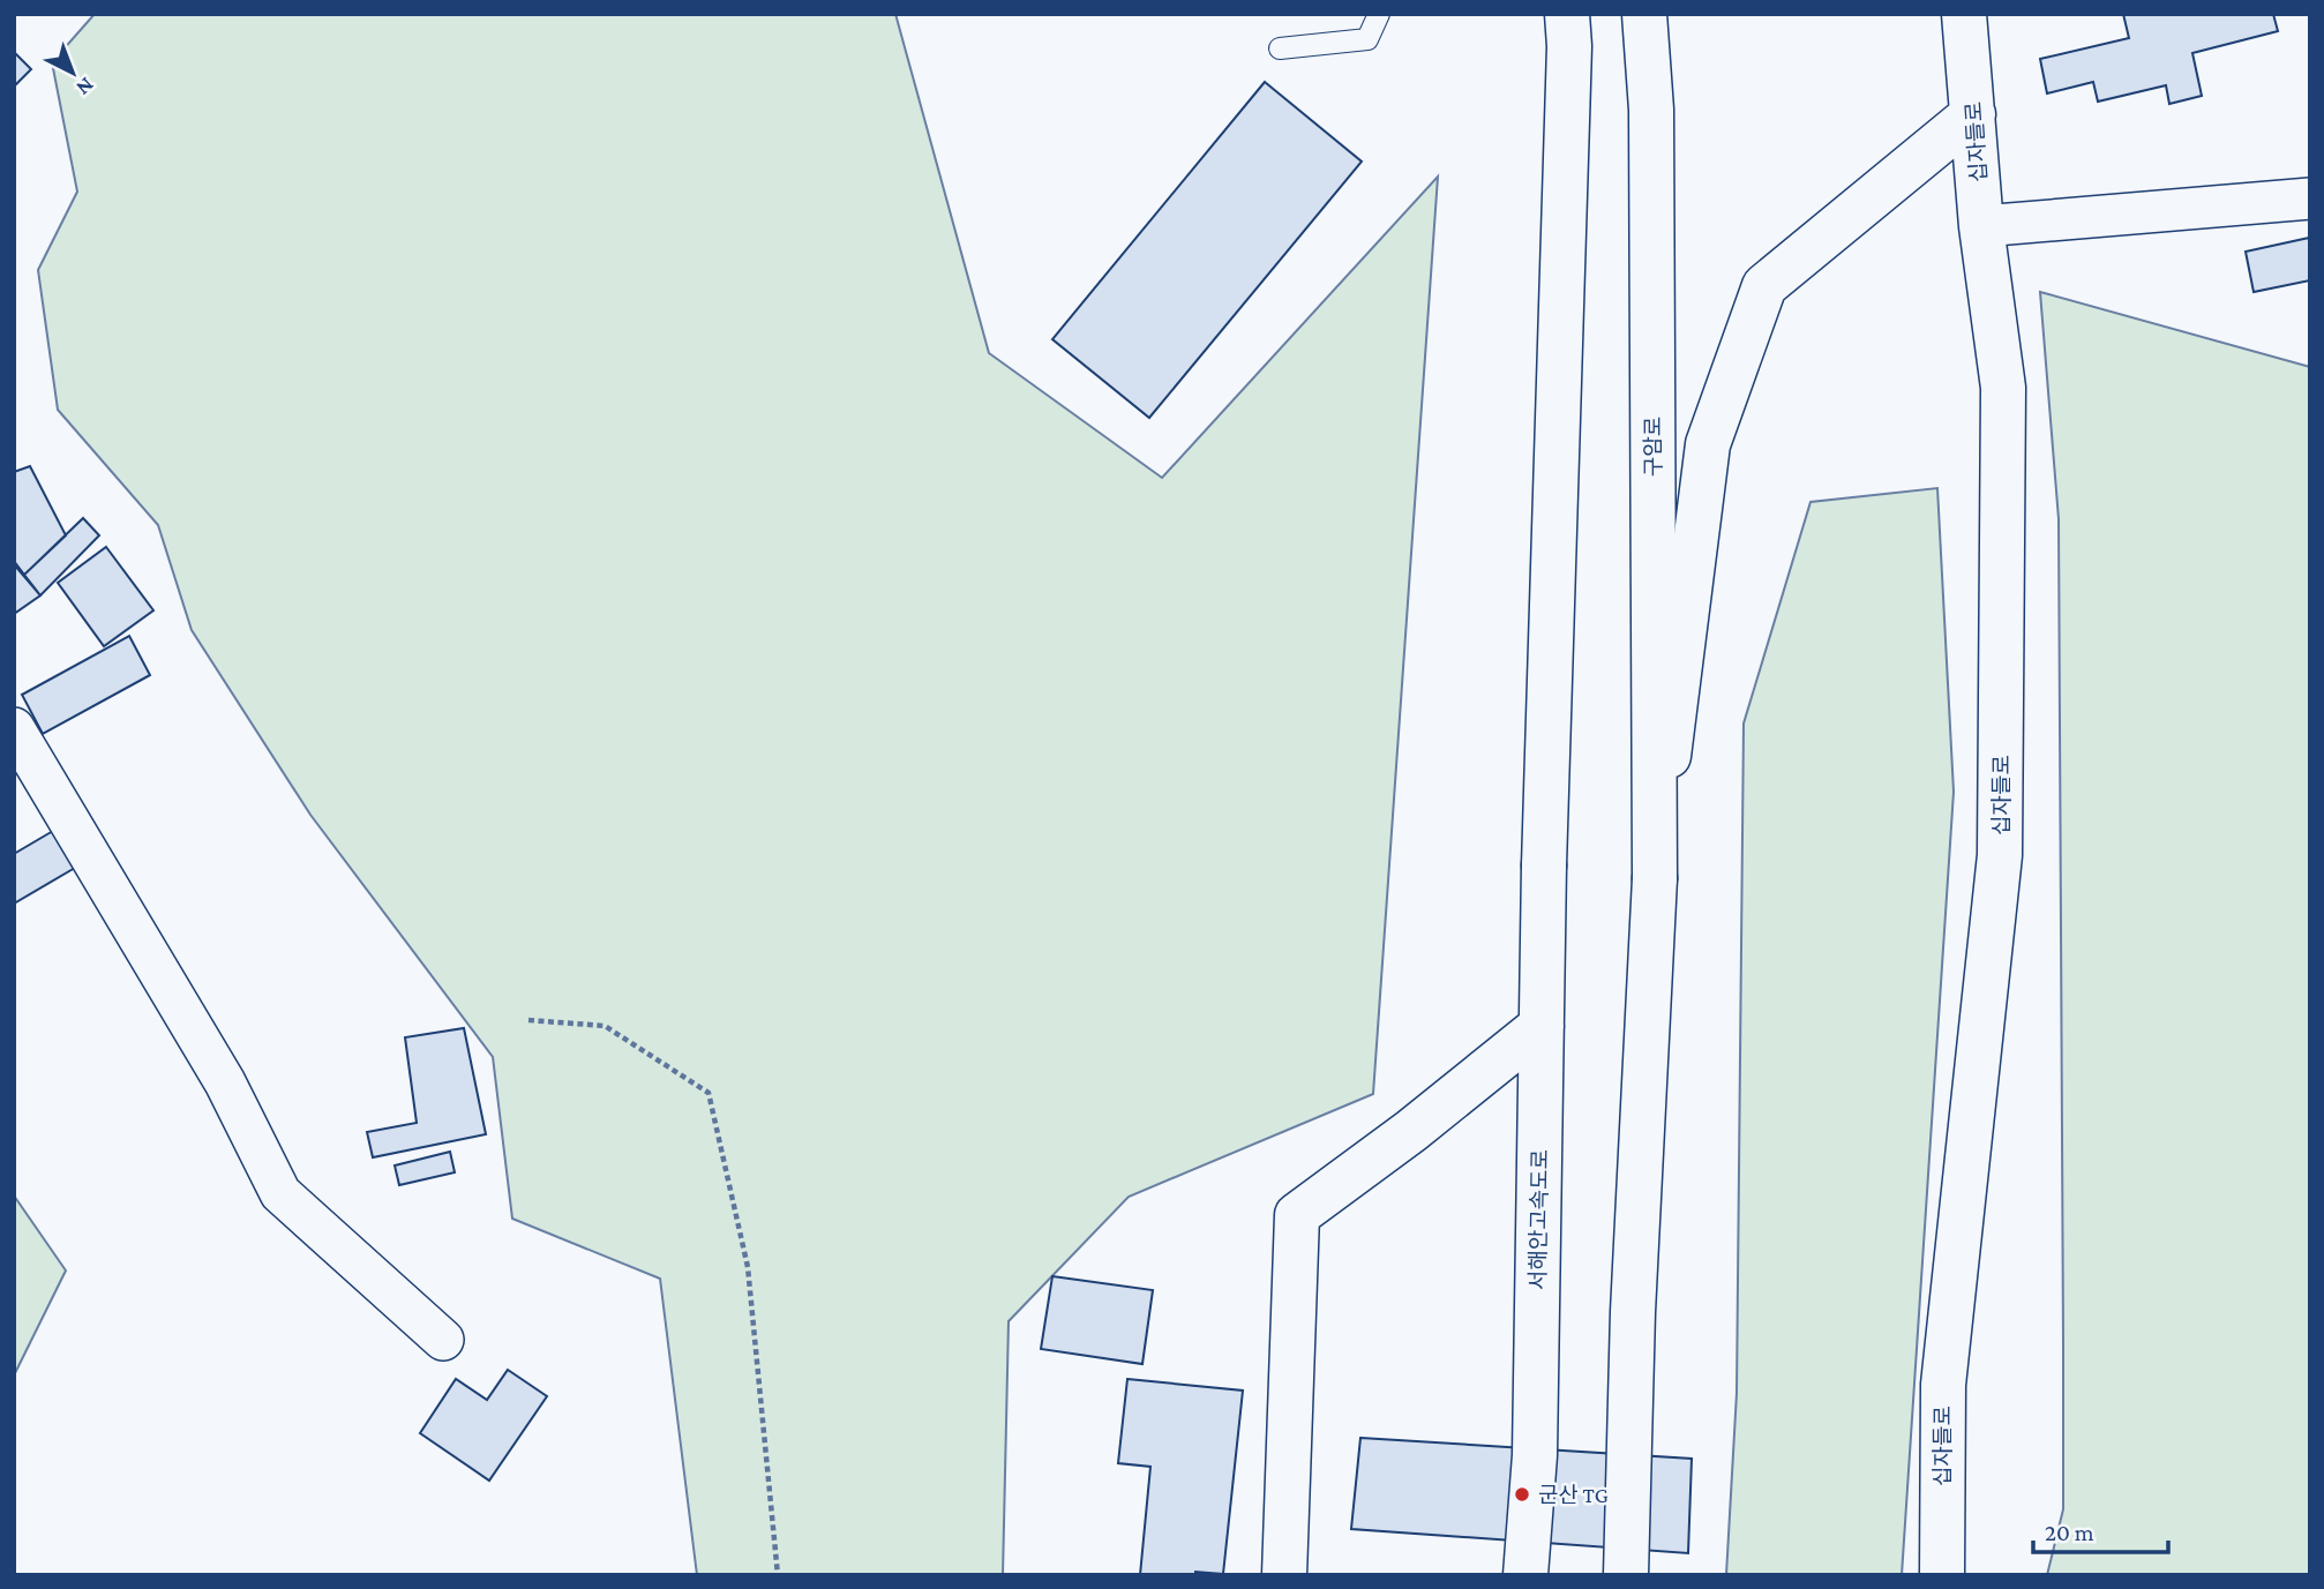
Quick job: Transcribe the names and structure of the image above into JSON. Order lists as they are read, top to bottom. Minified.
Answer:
{"streets":{"main road":["십자들로","구암로","서해안고속도로"]},"places":["군산 TG"],"scale_bar":"20 m","north":"bottom right"}
